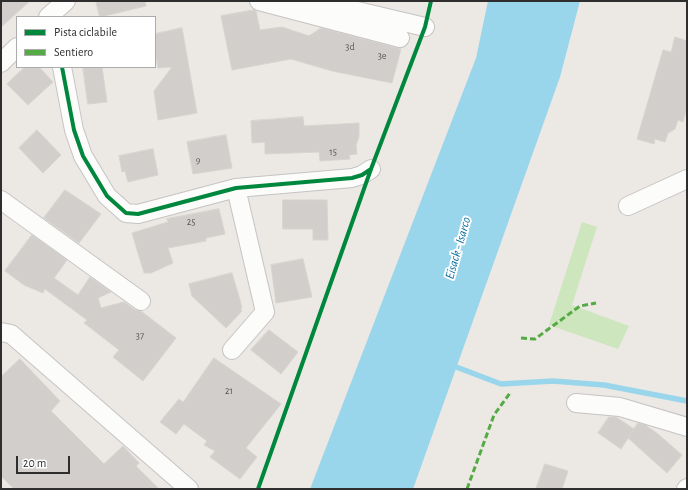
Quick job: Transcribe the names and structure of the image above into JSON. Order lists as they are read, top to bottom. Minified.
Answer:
{"water":["Eisack - Isarco"],"house_numbers":["3d","3e","15","9","25","37","21"],"legend":["Pista ciclabile","Sentiero"],"scale_bar":"20 m"}
